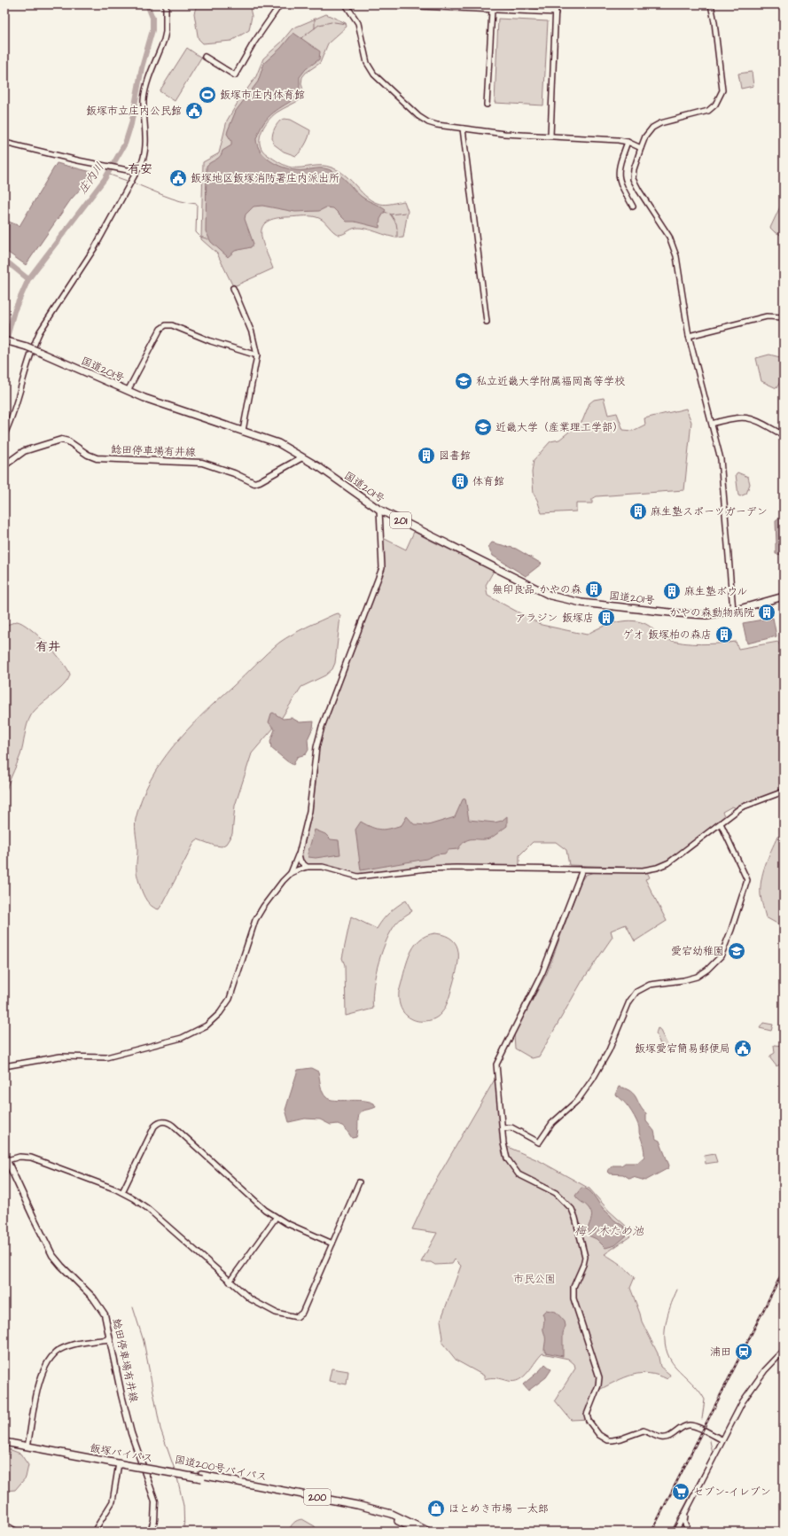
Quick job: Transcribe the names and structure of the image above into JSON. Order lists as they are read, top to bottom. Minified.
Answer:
{"streets":{"highway":["国道201号","201","飯塚バイパス","国道200号バイパス","200"],"main road":["鯰田停車場有井線"]},"crossings":[["国道201号","鯰田停車場有井線"],["飯塚バイパス","国道200号バイパス"],["国道200号バイパス","200"]],"districts":["有安","有井"],"water":["庄内川","梅ノ木ため池"],"parks":["市民公園"],"places":{"sports":["飯塚市庄内体育館"],"public building":["飯塚市立庄内公民館","飯塚地区飯塚消防署庄内派出所","飯塚愛宕簡易郵便局"],"school or university":["私立近畿大学附属福岡高等学校","近畿大学（産業理工学部）","愛宕幼稚園"],"building":["図書館","体育館","麻生塾スポーツガーデン","無印良品 かやの森","麻生塾ボウル","かやの森動物病院","アラジン 飯塚店","ゲオ 飯塚柏の森店"],"station":["浦田"],"supermarket":["セブン-イレブン"],"shop":["ほとめき市場 一太郎"]}}
